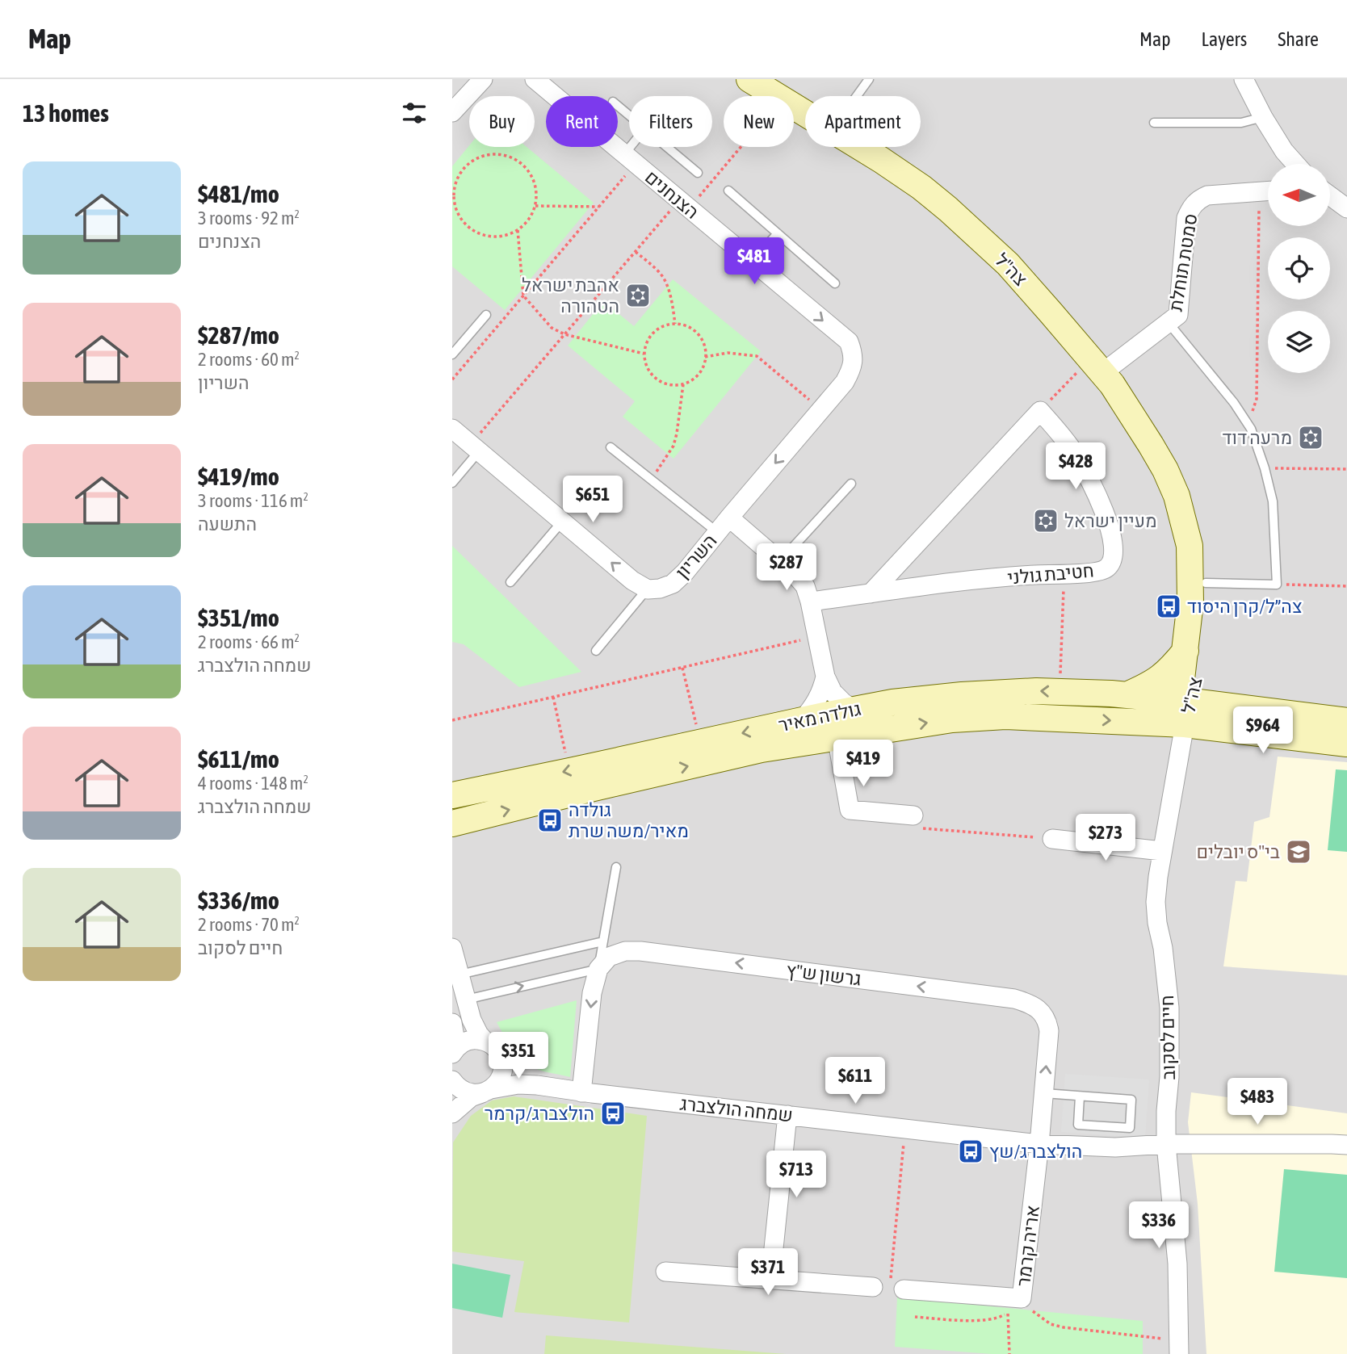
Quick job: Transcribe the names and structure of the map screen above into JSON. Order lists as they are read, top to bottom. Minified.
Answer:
{"streets":{"main road":["צה\"ל","גולדה מאיר"],"street":["הצנחנים","סמטת תוחלת","השריון","חטיבת גולני","גרשון ש\"ץ","חיים לסקוב","שמחה הולצברג","אריה קרמר"]},"crossings":[["הצנחנים","השריון"],["סמטת תוחלת","צה\"ל"],["צה\"ל","גולדה מאיר"],["צה\"ל","חיים לסקוב"],["השריון","חטיבת גולני"],["השריון","גולדה מאיר"],["גולדה מאיר","חיים לסקוב"],["גרשון ש\"ץ","שמחה הולצברג"],["גרשון ש\"ץ","אריה קרמר"],["חיים לסקוב","שמחה הולצברג"],["שמחה הולצברג","אריה קרמר"]],"one_way":["גרשון ש\"ץ"],"places":{"synagogue":["אהבת ישראל הטהורה","מרעה דוד","מעיין ישראל"],"bus stop":["צה״ל/קרן היסוד","גולדה מאיר/משה שרת","הולצברג/קרמר","הולצברג/שץ"],"school or university":["בי\"ס יובלים"]},"north":"left","page":{"header":"Map","nav":["Map","Layers","Share"],"heading":"13 homes","chip":["Buy","Rent","Filters","New","Apartment"],"list":[{"name":"$481/mo","note":"3 rooms · 92 m² · הצנחנים"},{"name":"$287/mo","note":"2 rooms · 60 m² · השריון"},{"name":"$419/mo","note":"3 rooms · 116 m² · התשעה"},{"name":"$351/mo","note":"2 rooms · 66 m² · שמחה הולצברג"},{"name":"$611/mo","note":"4 rooms · 148 m² · שמחה הולצברג"},{"name":"$336/mo","note":"2 rooms · 70 m² · חיים לסקוב"}],"price":["$481","$428","$651","$287","$964","$419","$273","$351","$611","$483","$713","$336","$371"]}}
